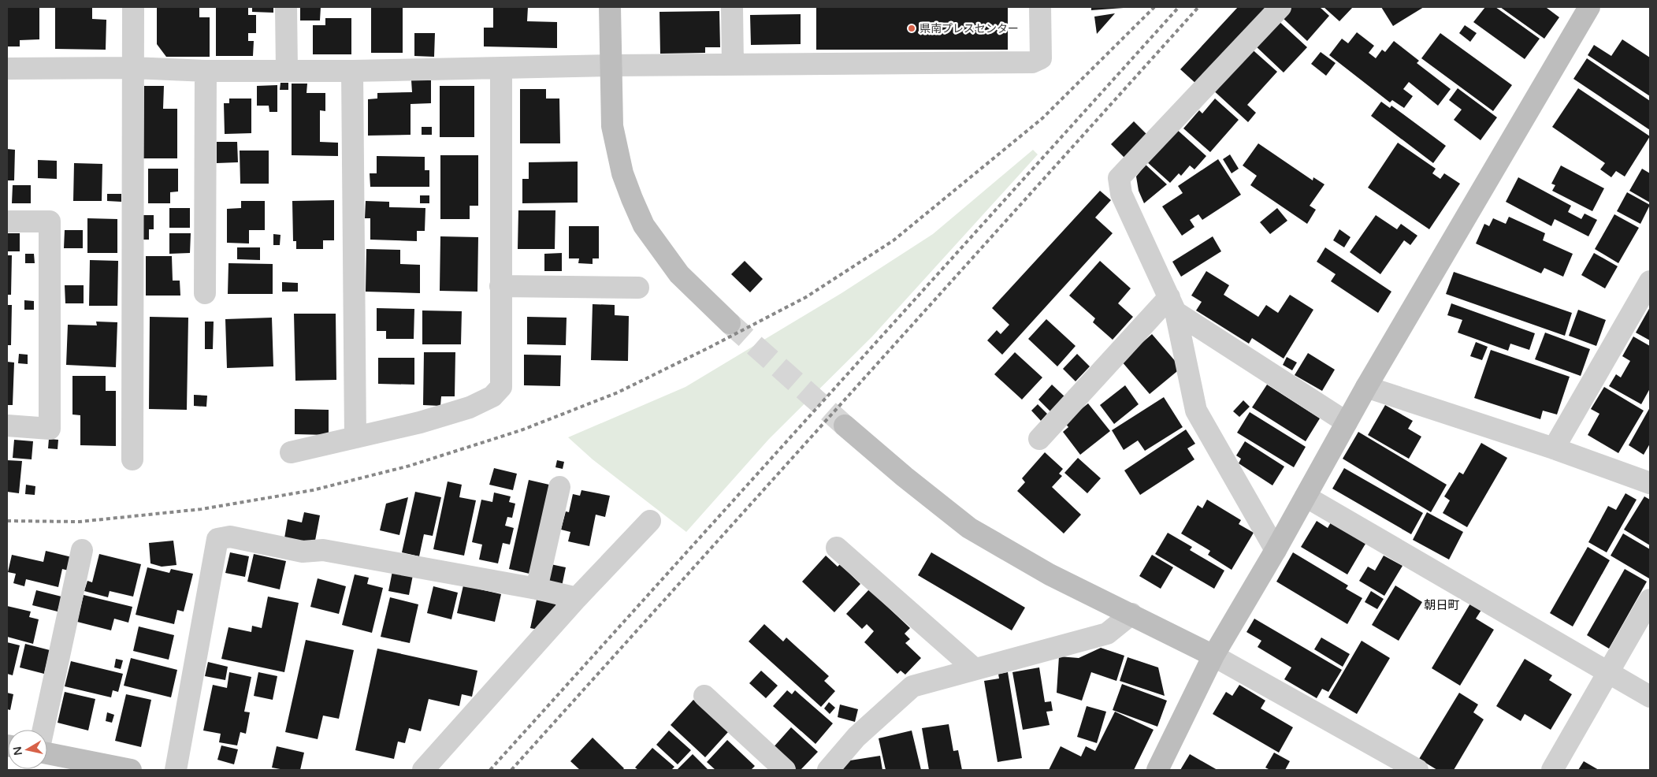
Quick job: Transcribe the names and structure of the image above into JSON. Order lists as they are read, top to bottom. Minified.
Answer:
{"districts":["朝日町"],"places":["県南プレスセンター"],"north":"left"}
